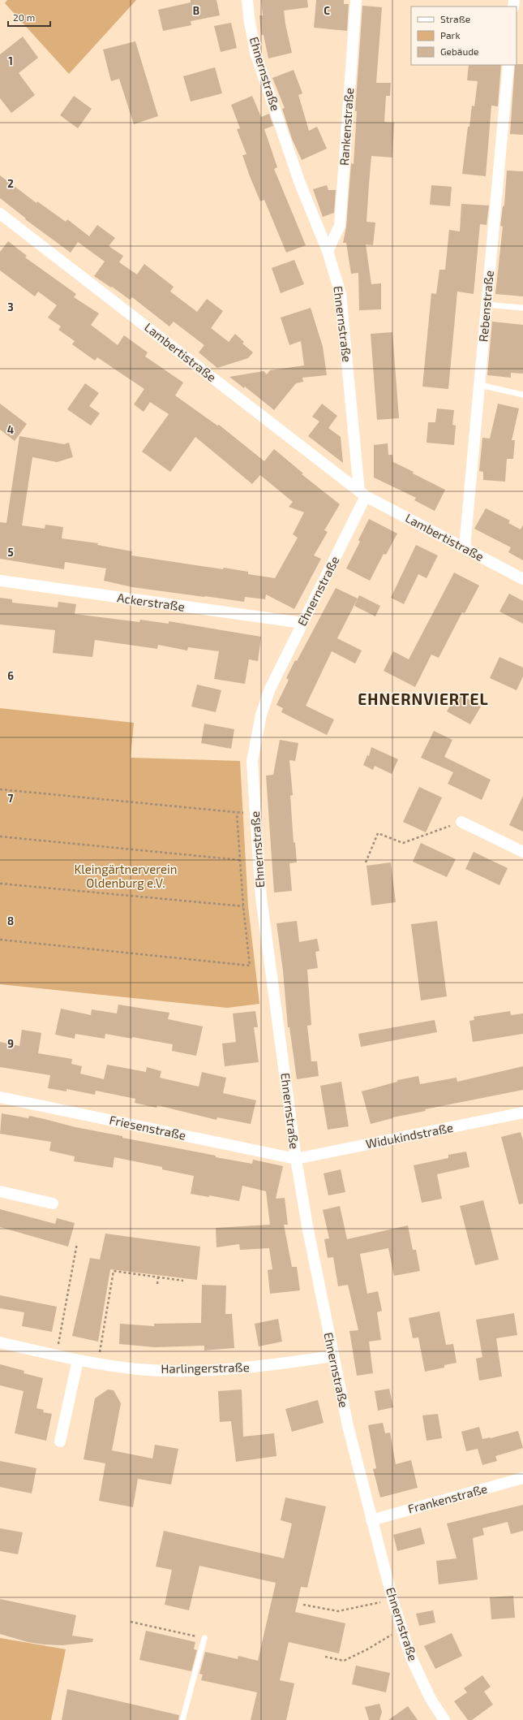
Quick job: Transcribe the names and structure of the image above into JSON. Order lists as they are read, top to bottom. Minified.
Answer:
{"streets":{"street":["Ehnernstraße","Rankenstraße","Rebenstraße","Lambertistraße","Ackerstraße","Friesenstraße","Widukindstraße","Harlingerstraße","Frankenstraße"]},"crossings":[["Ehnernstraße","Rankenstraße"],["Ehnernstraße","Lambertistraße"],["Ehnernstraße","Ackerstraße"],["Ehnernstraße","Friesenstraße"],["Ehnernstraße","Widukindstraße"],["Ehnernstraße","Harlingerstraße"],["Ehnernstraße","Frankenstraße"],["Rebenstraße","Lambertistraße"],["Friesenstraße","Widukindstraße"]],"districts":["EHNERNVIERTEL"],"parks":["Kleingärtnerverein Oldenburg e.V."],"legend":["Straße","Park","Gebäude"],"scale_bar":"20 m","grid":{"columns":["B","C"],"rows":["1","2","3","4","5","6","7","8","9"]}}
